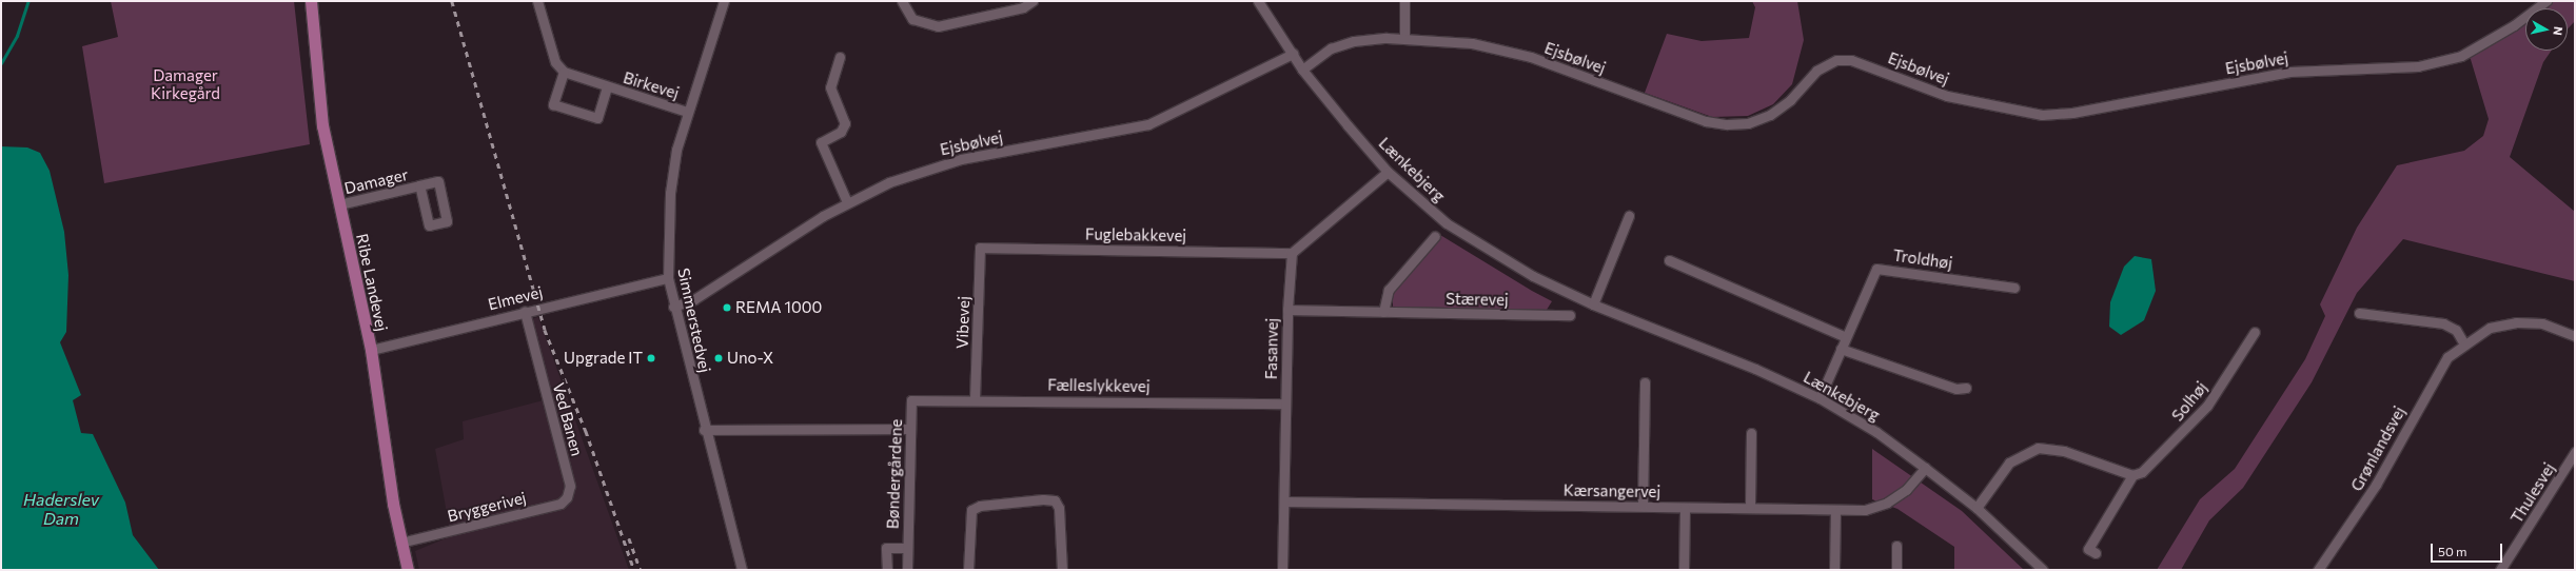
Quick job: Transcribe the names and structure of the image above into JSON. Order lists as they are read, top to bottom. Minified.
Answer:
{"streets":{"main road":["Ribe Landevej"],"street":["Ejsbølvej","Birkevej","Lænkebjerg","Damager","Fuglebakkevej","Troldhøj","Elmevej","Stærevej","Simmerstedvej","Vibevej","Fasanvej","Fælleslykkevej","Solhøj","Ved Banen","Grønlandsvej","Bøndergårdene","Kærsangervej","Thulesvej","Bryggerivej"]},"crossings":[["Ejsbølvej","Lænkebjerg"],["Ejsbølvej","Simmerstedvej"],["Birkevej","Simmerstedvej"],["Lænkebjerg","Troldhøj"],["Lænkebjerg","Kærsangervej"],["Damager","Ribe Landevej"],["Fuglebakkevej","Vibevej"],["Fuglebakkevej","Fasanvej"],["Ribe Landevej","Elmevej"],["Ribe Landevej","Bryggerivej"],["Elmevej","Simmerstedvej"],["Elmevej","Ved Banen"],["Stærevej","Fasanvej"],["Vibevej","Fælleslykkevej"],["Fasanvej","Fælleslykkevej"],["Fasanvej","Kærsangervej"],["Fælleslykkevej","Bøndergårdene"],["Ved Banen","Bryggerivej"]],"water":["Haderslev Dam"],"parks":["Damager Kirkegård"],"places":["REMA 1000","Upgrade IT","Uno-X"],"scale_bar":"50 m","north":"right"}
